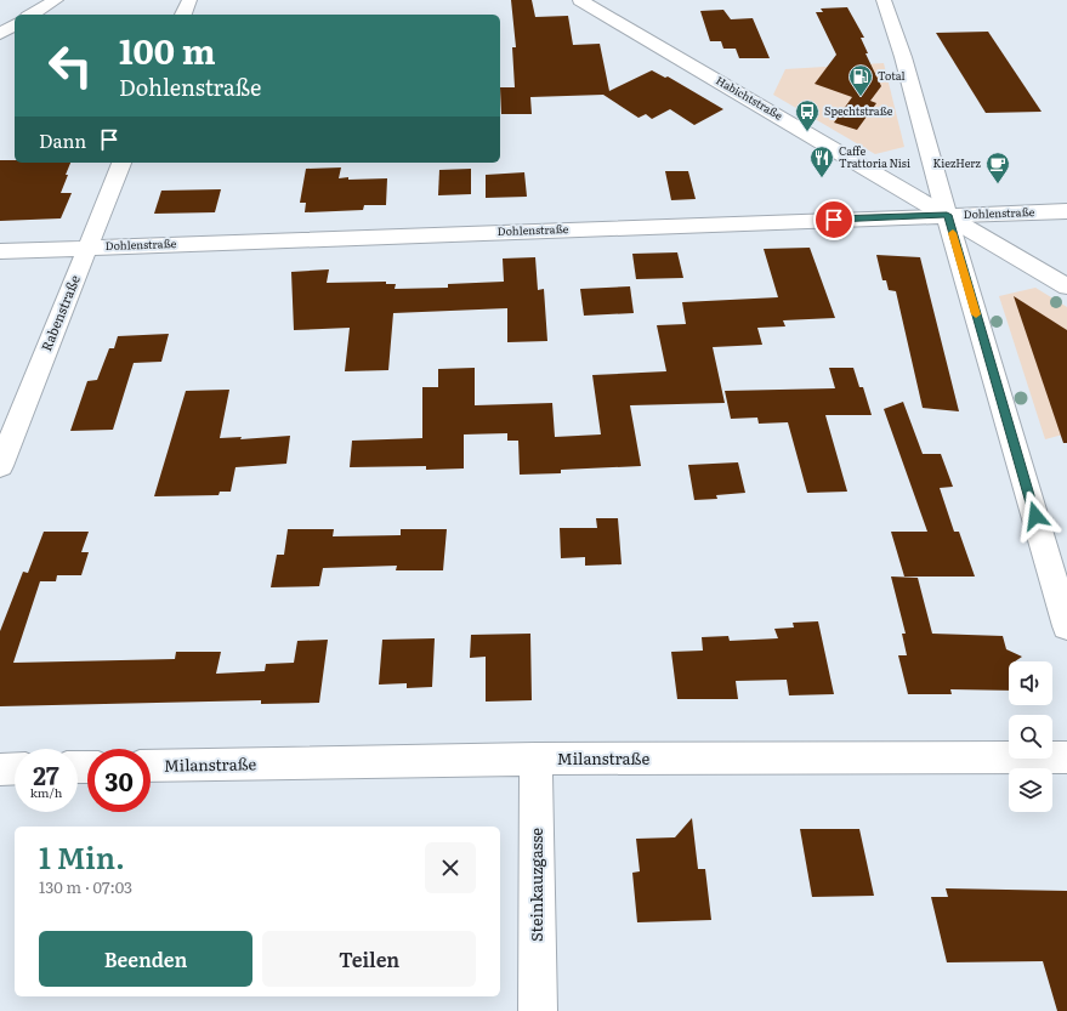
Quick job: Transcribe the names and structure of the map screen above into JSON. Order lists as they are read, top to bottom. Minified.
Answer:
{"streets":{"street":["Habichtstraße","Dohlenstraße","Rabenstraße","Milanstraße","Steinkauzgasse"]},"crossings":[["Habichtstraße","Dohlenstraße"],["Dohlenstraße","Rabenstraße"],["Milanstraße","Steinkauzgasse"]],"places":{"fuel station":["Total"],"bus stop":["Spechtstraße"],"restaurant":["Caffe Trattoria Nisi"],"cafe":["KiezHerz"]},"page":{"turn":["100 m","Dohlenstraße"],"then":"Dann","speed":"27 km/h","limit":"30","heading":["1 Min.","130 m · 07:03"],"buttons":["Beenden","Teilen"]}}
